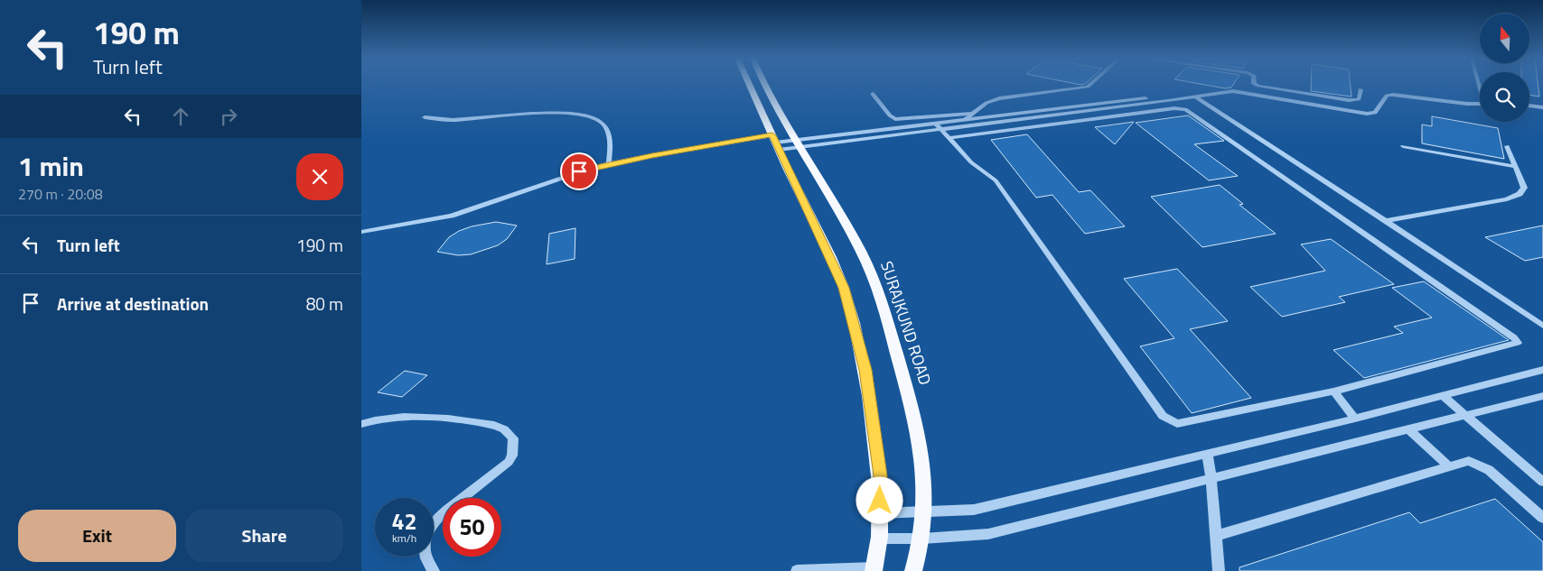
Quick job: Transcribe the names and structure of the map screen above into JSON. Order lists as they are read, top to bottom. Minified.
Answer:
{"streets":{"main road":["SURAJKUND ROAD"]},"north":"top","page":{"turn":["190 m","Turn left"],"heading":["1 min","270 m · 20:08"],"list":[{"name":"Turn left","value":"190 m"},{"name":"Arrive at destination","value":"80 m"}],"speed":"42 km/h","limit":"50","buttons":["Exit","Share"]}}
